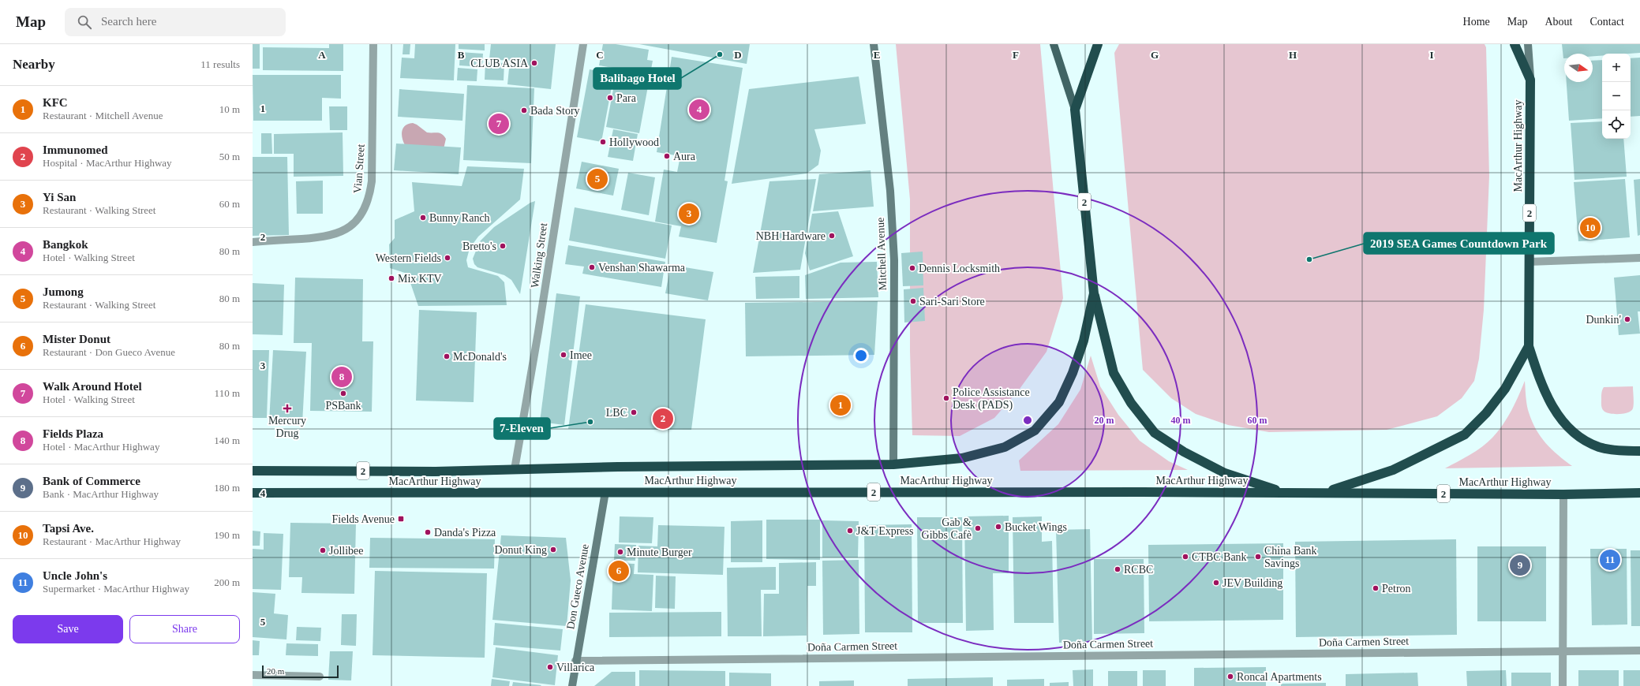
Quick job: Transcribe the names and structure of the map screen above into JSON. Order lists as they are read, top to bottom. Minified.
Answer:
{"streets":{"highway":["MacArthur Highway","2"],"main road":["Mitchell Avenue","Don Gueco Avenue"],"street":["Vian Street","Walking Street","Doña Carmen Street"]},"crossings":[["MacArthur Highway","Mitchell Avenue"],["MacArthur Highway","Walking Street"],["MacArthur Highway","Don Gueco Avenue"],["Don Gueco Avenue","Doña Carmen Street"]],"places":{"other":["Balibago Hotel","CLUB ASIA","Para","Bada Story","Hollywood","Aura","Bunny Ranch","NBH Hardware","Bretto's","Western Fields","2019 SEA Games Countdown Park","Venshan Shawarma","Dennis Locksmith","Mix KTV","Sari-Sari Store","Dunkin'","Imee","McDonald's","PSBank","Police Assistance Desk (PADS)","LBC","7-Eleven","Bucket Wings","Gab & Gibbs Cafè","J&T Express","Danda's Pizza","Donut King","Jollibee","Minute Burger","CTBC Bank","China Bank Savings","RCBC","JEV Building","Petron","Villarica","Roncal Apartments"],"health":["Mercury Drug"],"transit":["Fields Avenue"]},"scale_bar":"20 m","north":"right","page":{"header":"Map","search":"Search here","nav":["Home","Map","About","Contact"],"heading":["Nearby","11 results"],"map_buttons":["+","−"],"list":[{"mark":"1","name":"KFC","note":"Restaurant · Mitchell Avenue","value":"10 m"},{"mark":"2","name":"Immunomed","note":"Hospital · MacArthur Highway","value":"50 m"},{"mark":"3","name":"Yi San","note":"Restaurant · Walking Street","value":"60 m"},{"mark":"4","name":"Bangkok","note":"Hotel · Walking Street","value":"80 m"},{"mark":"5","name":"Jumong","note":"Restaurant · Walking Street","value":"80 m"},{"mark":"6","name":"Mister Donut","note":"Restaurant · Don Gueco Avenue","value":"80 m"},{"mark":"7","name":"Walk Around Hotel","note":"Hotel · Walking Street","value":"110 m"},{"mark":"8","name":"Fields Plaza","note":"Hotel · MacArthur Highway","value":"140 m"},{"mark":"9","name":"Bank of Commerce","note":"Bank · MacArthur Highway","value":"180 m"},{"mark":"10","name":"Tapsi Ave.","note":"Restaurant · MacArthur Highway","value":"190 m"},{"mark":"11","name":"Uncle John's","note":"Supermarket · MacArthur Highway","value":"200 m"}],"pins":["4","7","5","3","10","8","1","2","11","9","6"],"buttons":["Save","Share"],"scale":"20 m"},"grid":{"columns":["A","B","C","D","E","F","G","H","I"],"rows":["1","2","3","4","5"]},"rings":["20 m","40 m","60 m"]}
